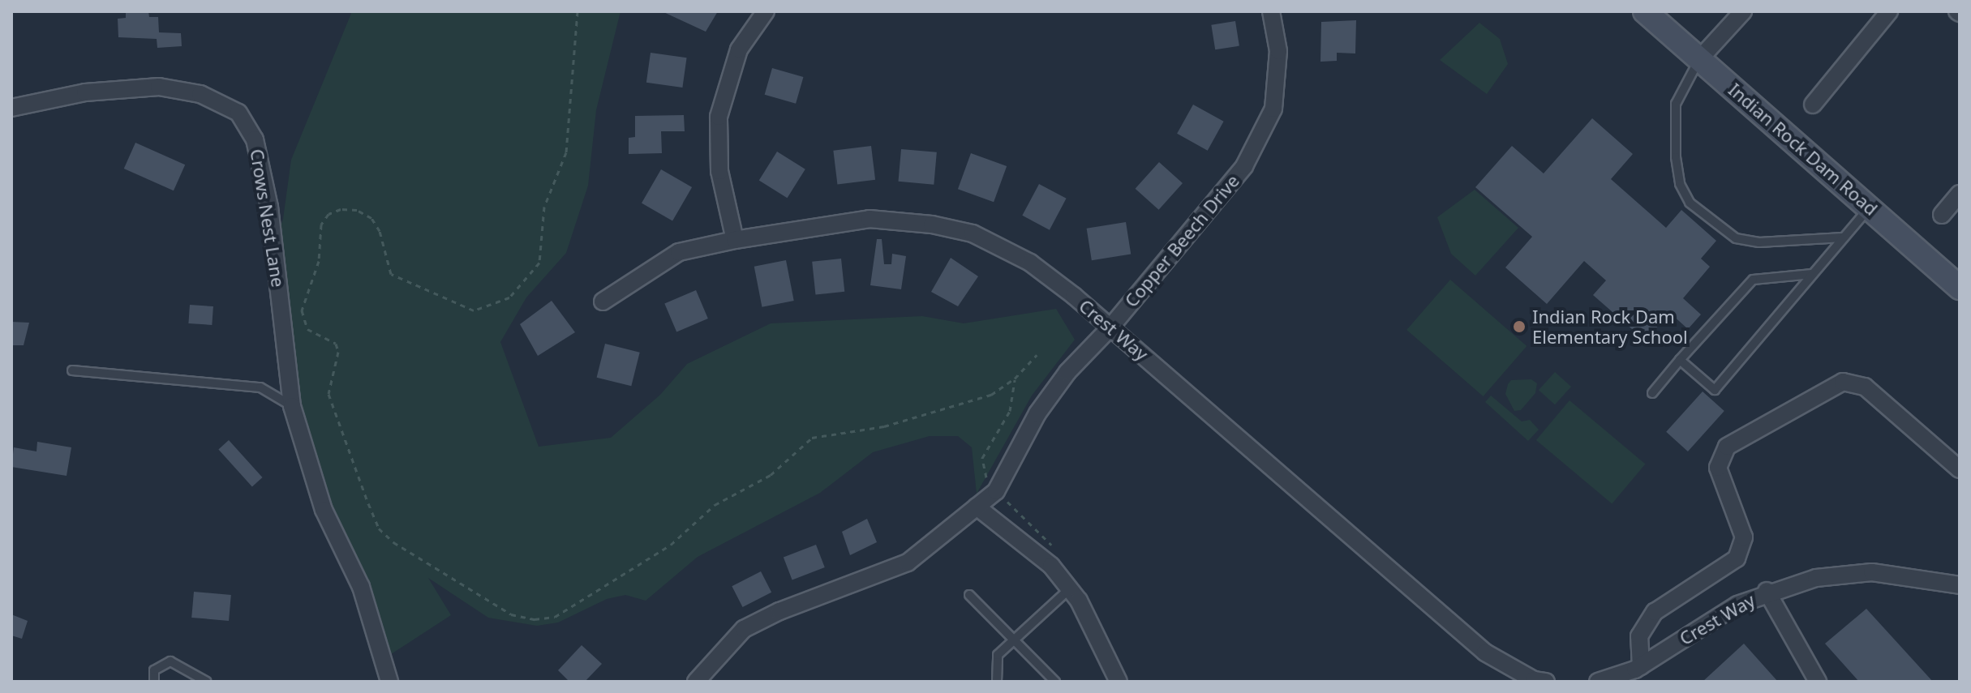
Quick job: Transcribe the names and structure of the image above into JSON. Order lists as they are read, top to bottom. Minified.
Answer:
{"streets":{"street":["Indian Rock Dam Road","Crows Nest Lane","Copper Beech Drive","Crest Way"]},"crossings":[["Copper Beech Drive","Crest Way"]],"places":["Indian Rock Dam Elementary School"]}
